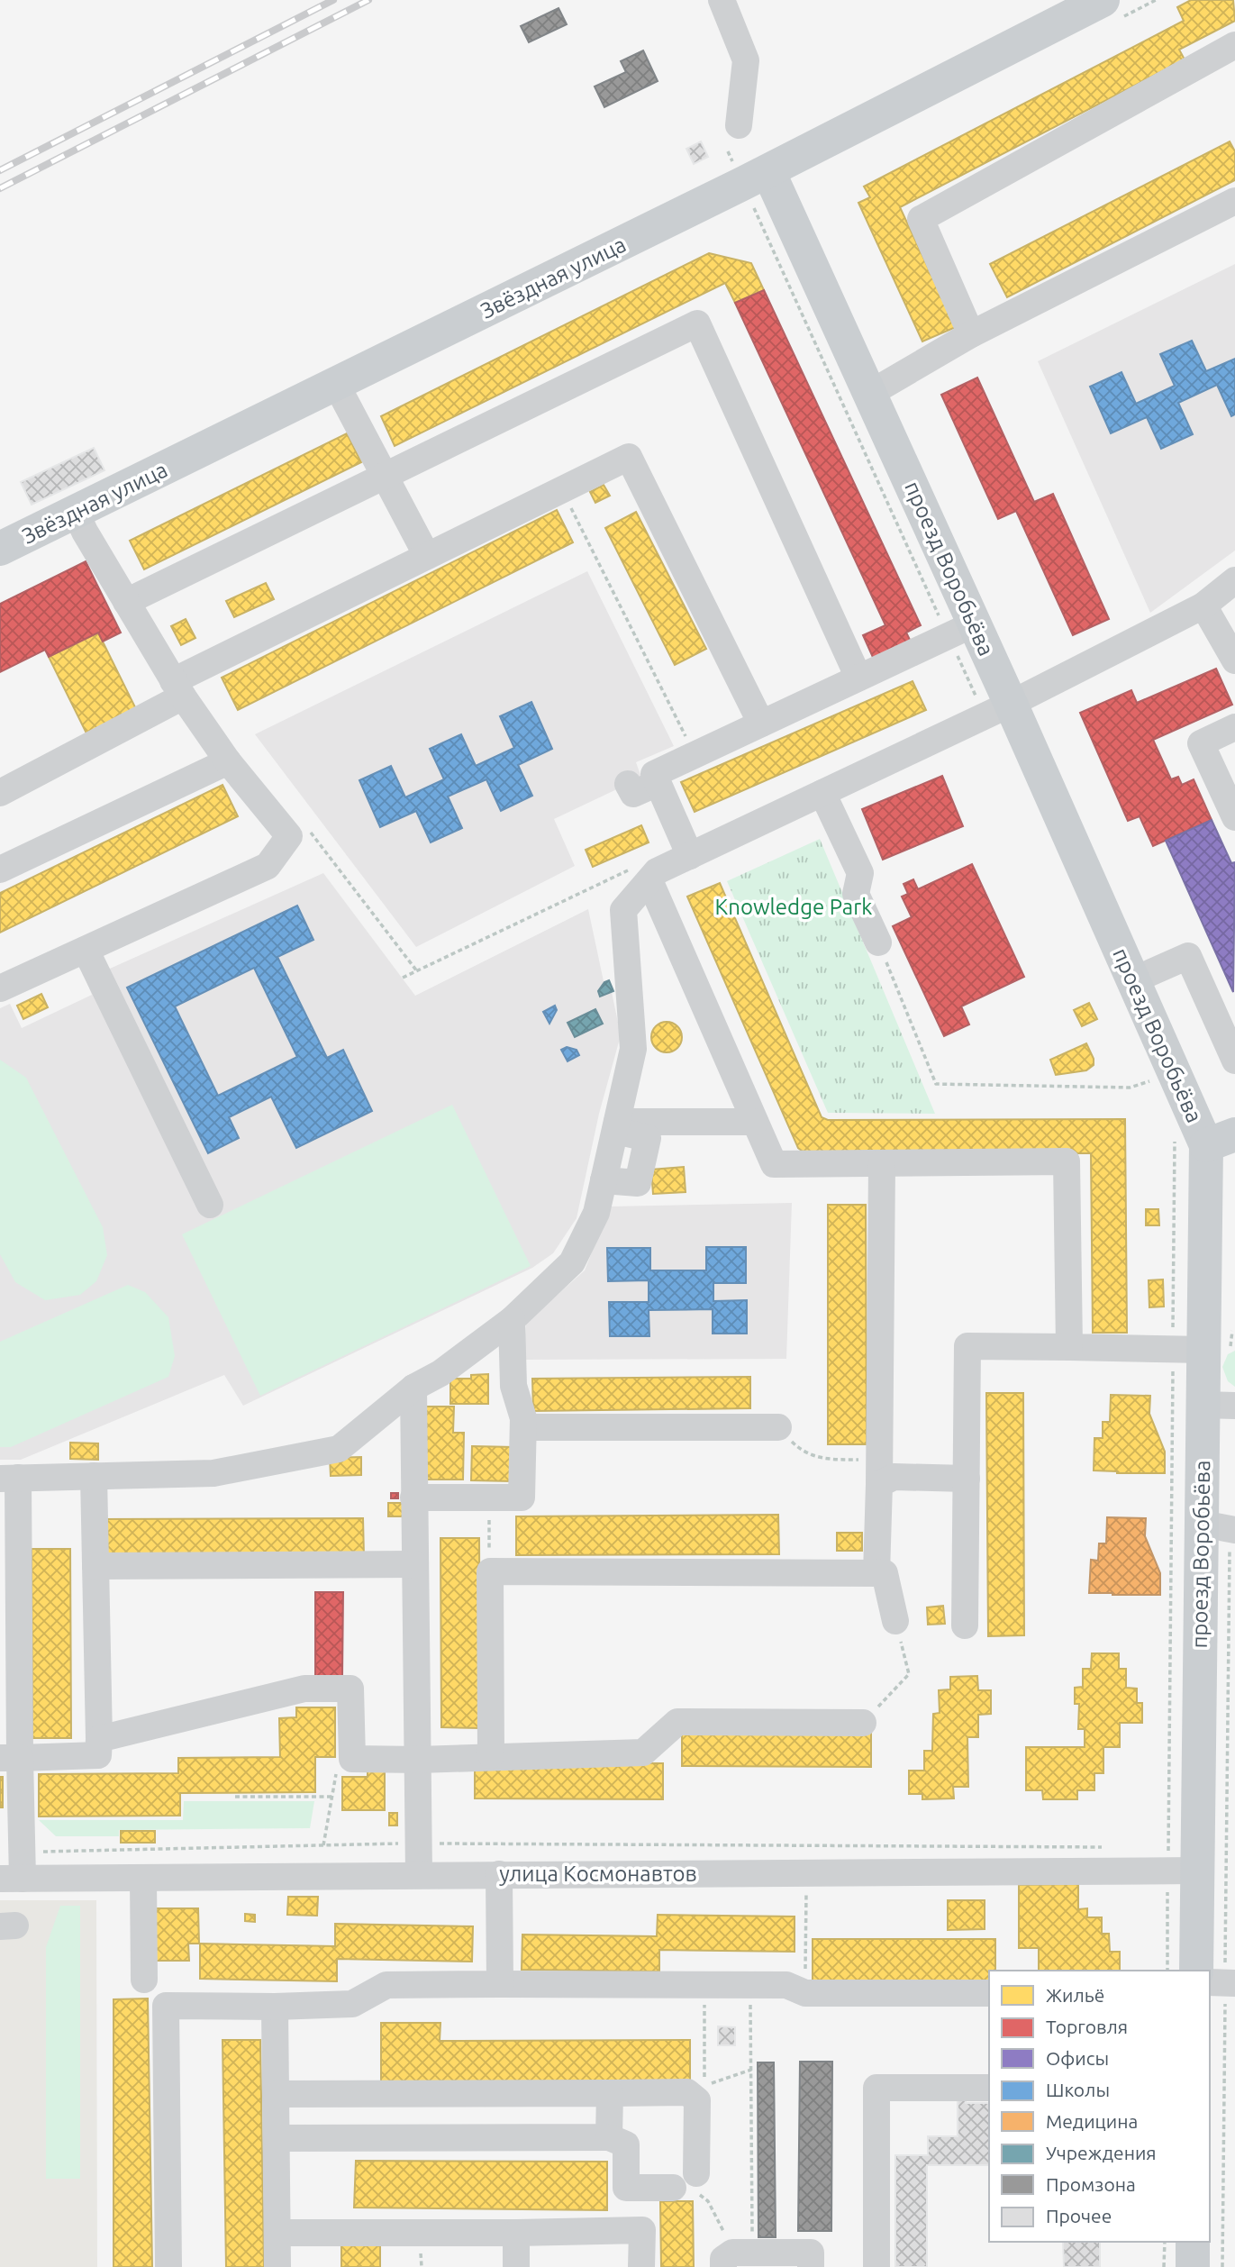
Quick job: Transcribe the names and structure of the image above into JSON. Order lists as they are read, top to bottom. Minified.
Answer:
{"streets":{"main road":["Звёздная улица","проезд Воробьёва"],"street":["улица Космонавтов"]},"crossings":[["Звёздная улица","проезд Воробьёва"],["проезд Воробьёва","улица Космонавтов"]],"parks":["Knowledge Park"],"legend":["Жильё","Торговля","Офисы","Школы","Медицина","Учреждения","Промзона","Прочее"]}
